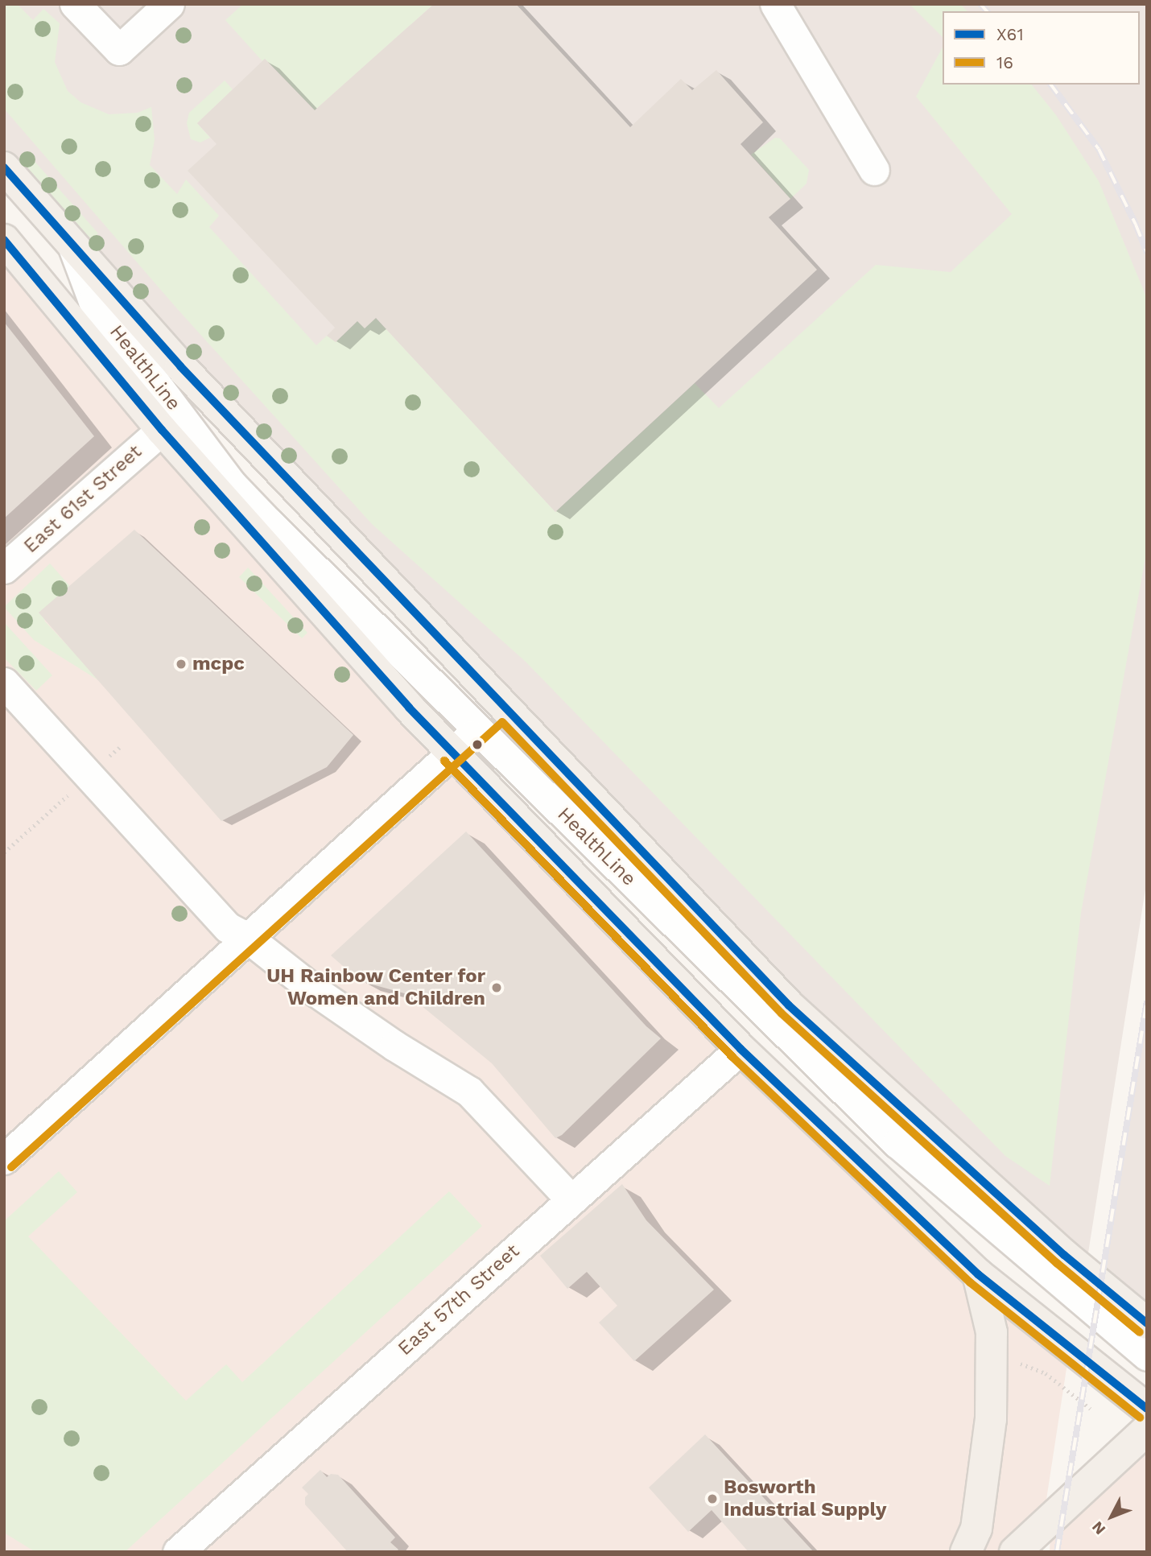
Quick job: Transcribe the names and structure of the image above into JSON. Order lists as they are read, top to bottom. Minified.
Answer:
{"streets":{"street":["HealthLine","East 61st Street","East 57th Street"]},"crossings":[["HealthLine","East 61st Street"]],"places":["mcpc","UH Rainbow Center for Women and Children","Bosworth Industrial Supply"],"lines":["transit line X61","transit line 16"],"legend":["X61","16"],"north":"bottom left"}
